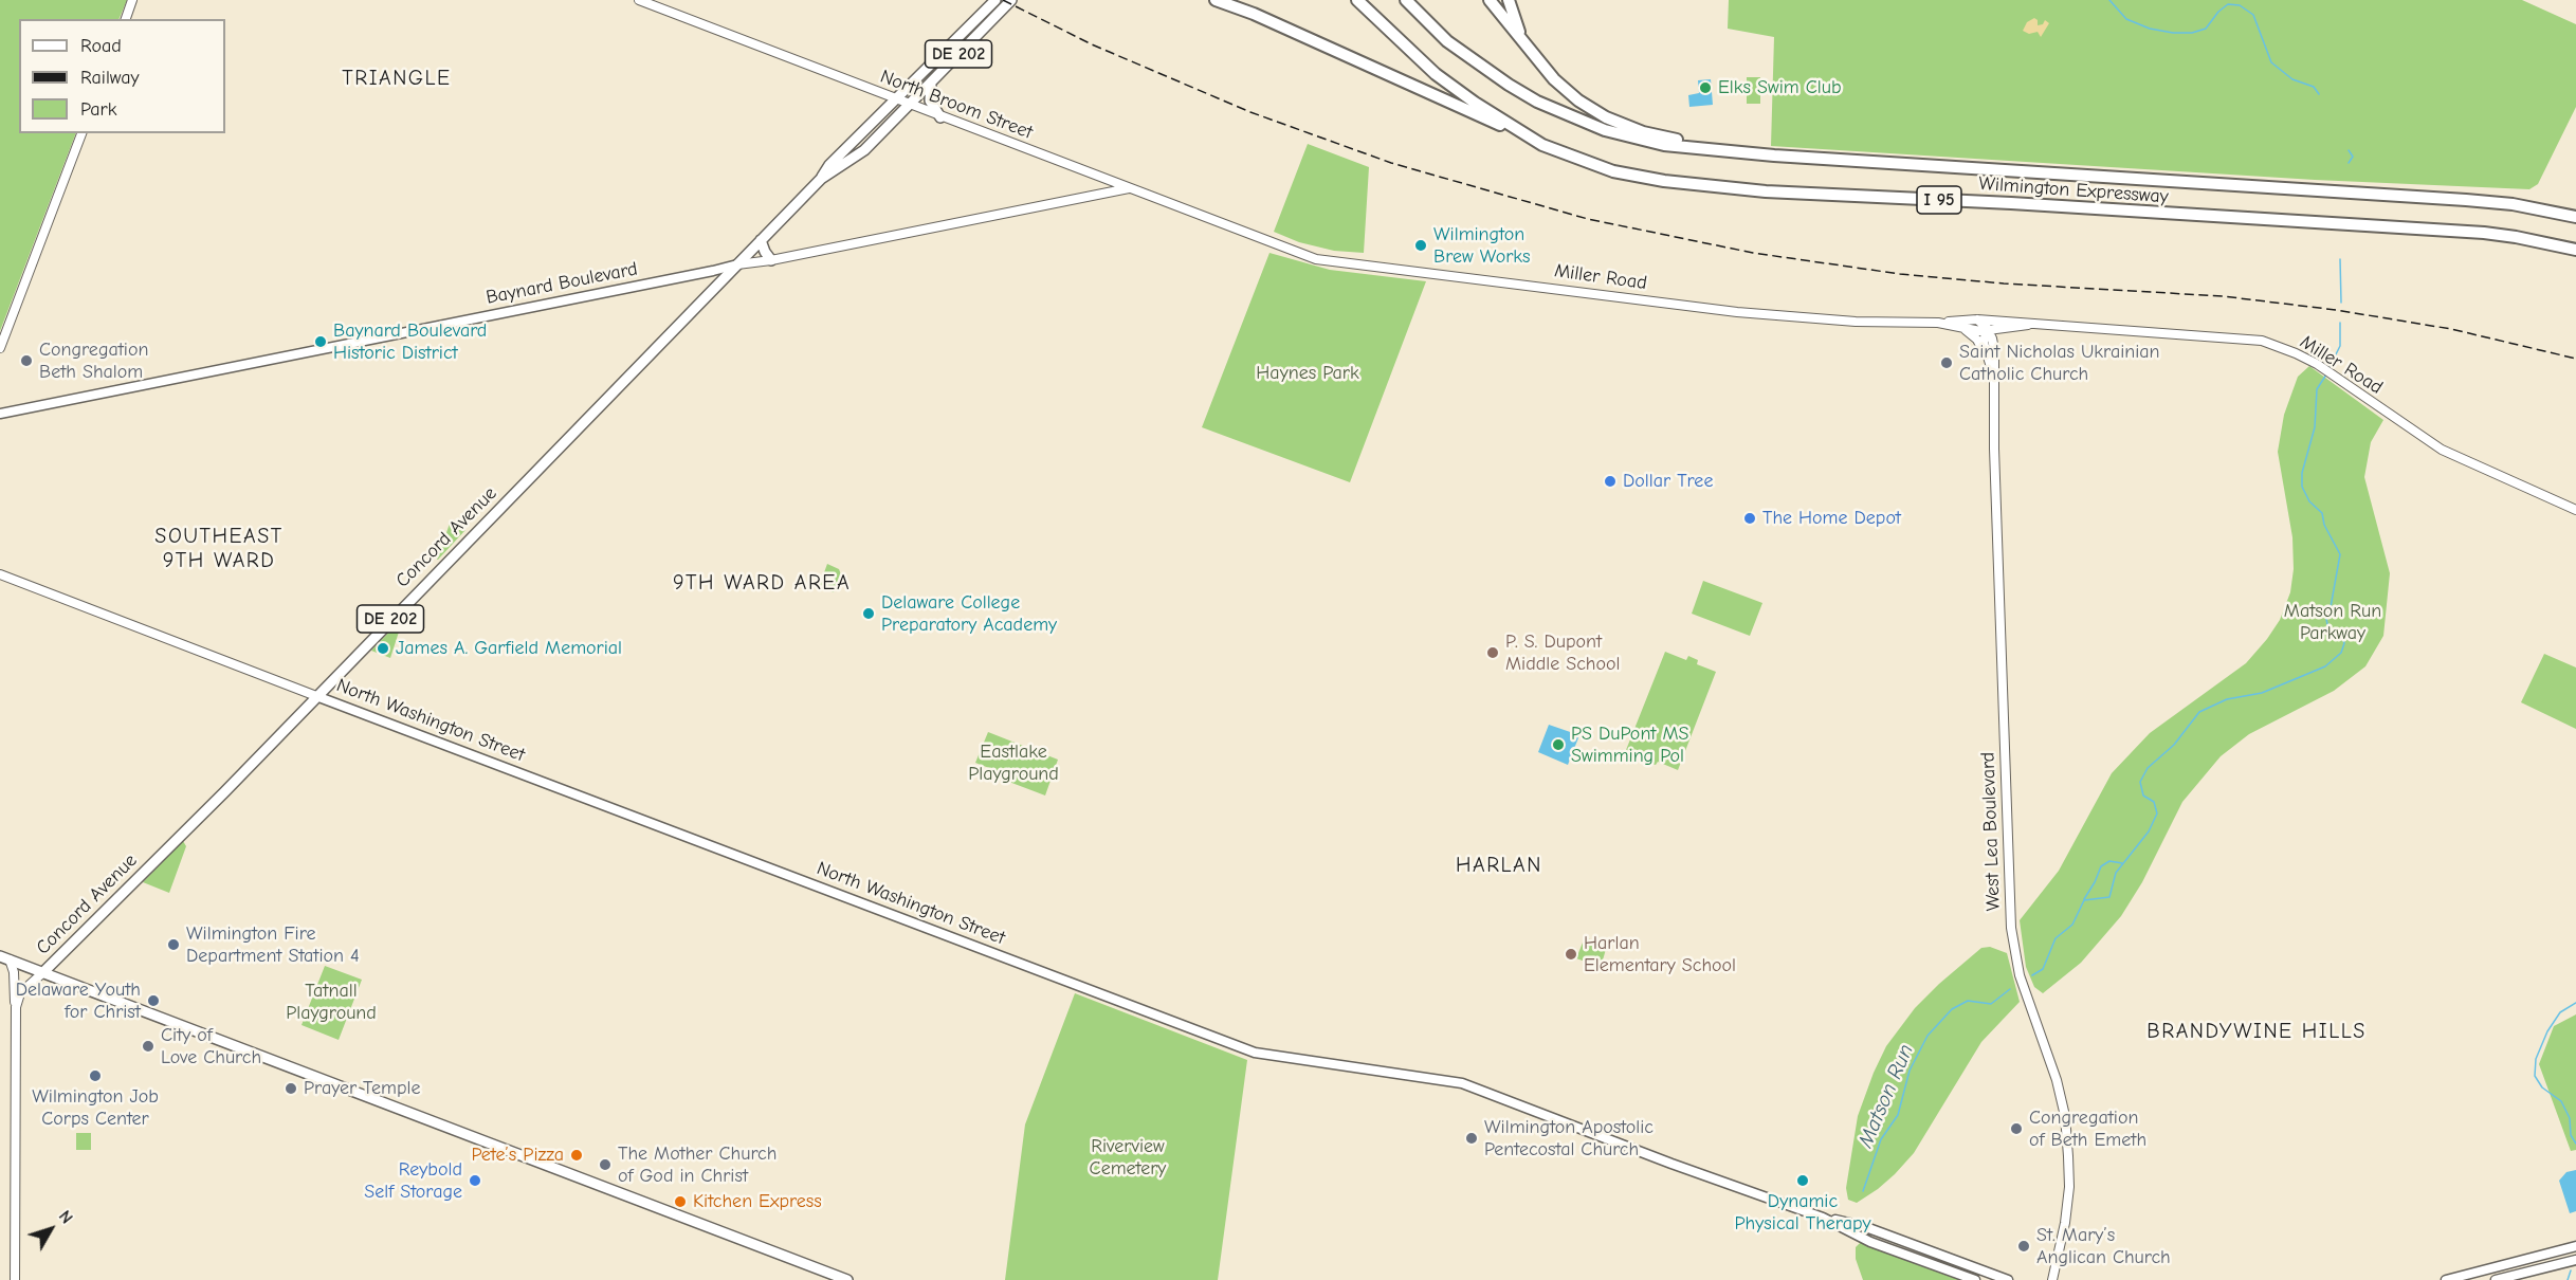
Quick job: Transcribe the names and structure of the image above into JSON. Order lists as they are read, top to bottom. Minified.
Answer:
{"streets":{"highway":["Wilmington Expressway","I 95"],"main road":["DE 202","Baynard Boulevard","Concord Avenue","North Washington Street"],"street":["North Broom Street","Miller Road","West Lea Boulevard"]},"crossings":[["North Broom Street","Miller Road"],["North Broom Street","Baynard Boulevard"],["North Broom Street","Concord Avenue"],["Miller Road","West Lea Boulevard"],["Baynard Boulevard","Concord Avenue"],["Concord Avenue","North Washington Street"]],"districts":["TRIANGLE","SOUTHEAST 9TH WARD","9TH WARD AREA","HARLAN","BRANDYWINE HILLS"],"water":["Matson Run"],"parks":["Haynes Park","Matson Run Parkway","Eastlake Playground","Tatnall Playground","Riverview Cemetery"],"places":["Elks Swim Club","Wilmington Brew Works","Baynard Boulevard Historic District","Congregation Beth Shalom","Saint Nicholas Ukrainian Catholic Church","Dollar Tree","The Home Depot","Delaware College Preparatory Academy","James A. Garfield Memorial","P. S. Dupont Middle School","PS DuPont MS Swimming Pol","Wilmington Fire Department Station 4","Harlan Elementary School","Delaware Youth for Christ","City of Love Church","Wilmington Job Corps Center","Prayer Temple","Congregation of Beth Emeth","Wilmington Apostolic Pentecostal Church","Pete’s Pizza","The Mother Church of God in Christ","Reybold Self Storage","Dynamic Physical Therapy","Kitchen Express","St. Mary’s Anglican Church"],"legend":["Road","Railway","Park"],"north":"top right"}
